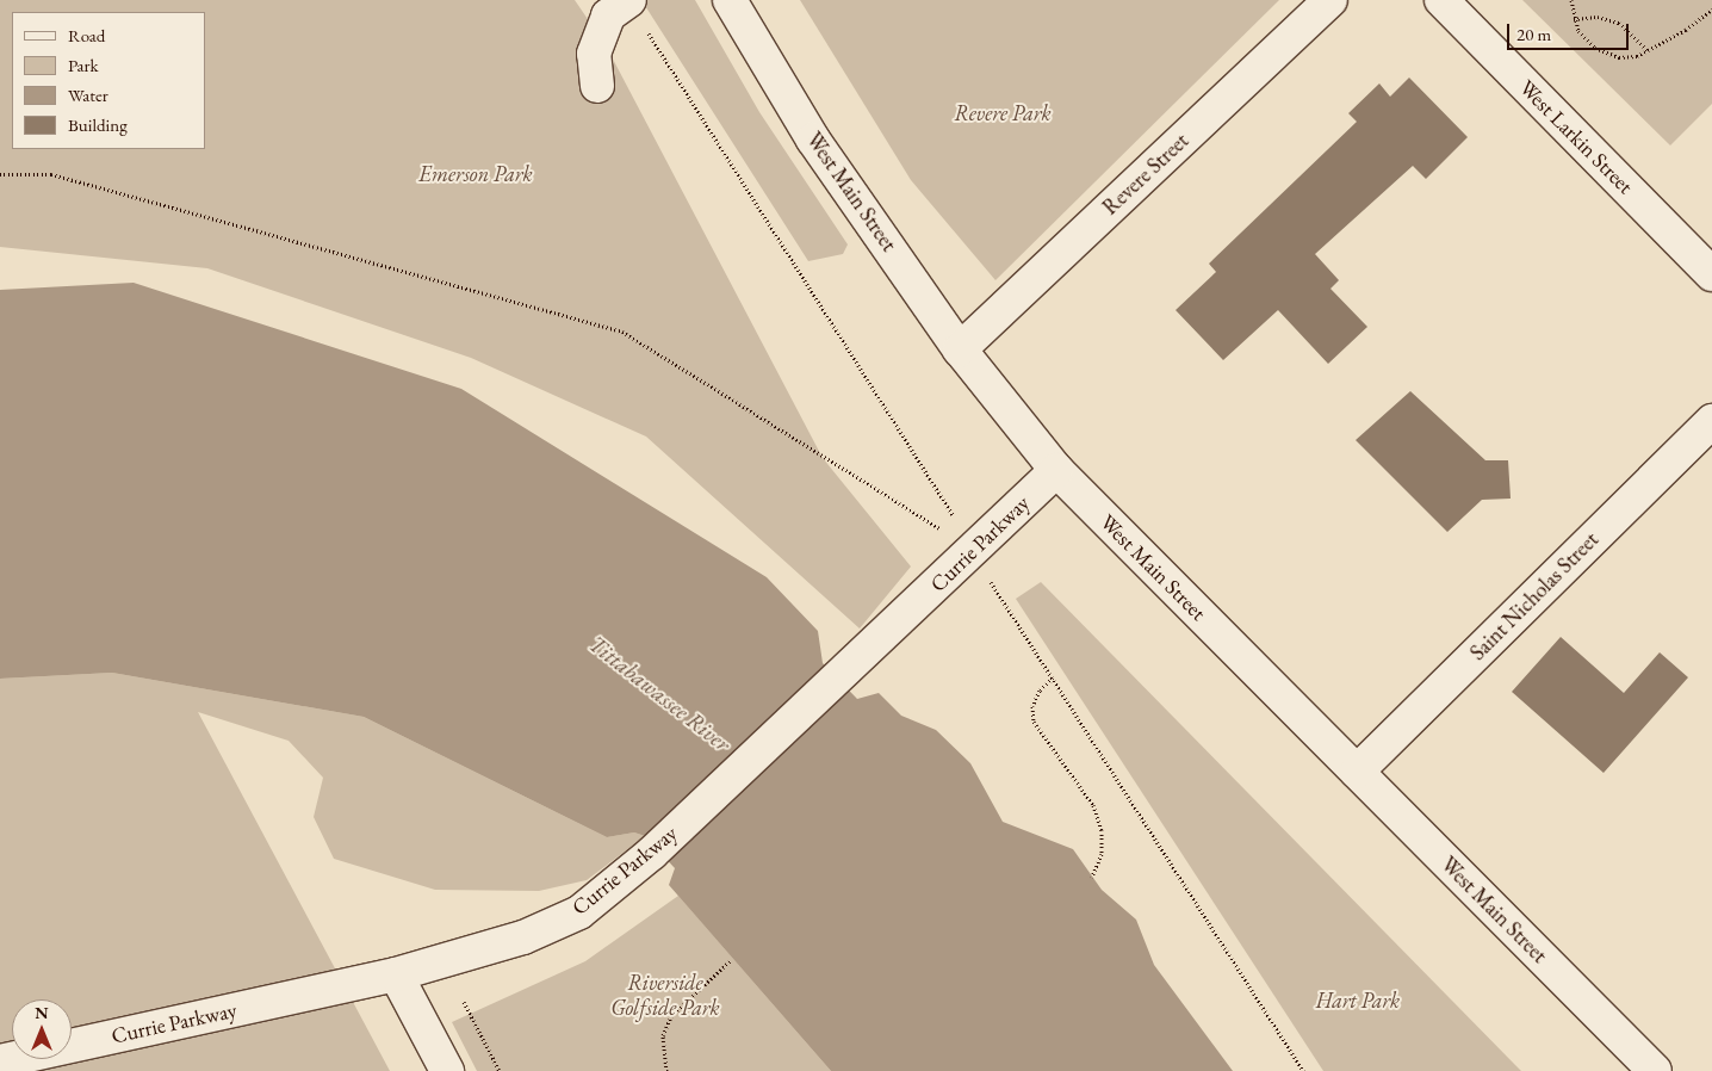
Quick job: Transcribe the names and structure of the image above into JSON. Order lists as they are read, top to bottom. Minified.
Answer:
{"streets":{"street":["West Larkin Street","Revere Street","West Main Street","Currie Parkway","Saint Nicholas Street"]},"crossings":[["Revere Street","West Main Street"],["West Main Street","Currie Parkway"],["West Main Street","Saint Nicholas Street"]],"water":["Tittabawassee River"],"parks":["Revere Park","Emerson Park","Riverside Golfside Park","Hart Park"],"legend":["Road","Park","Water","Building"],"scale_bar":"20 m","north":"top"}
